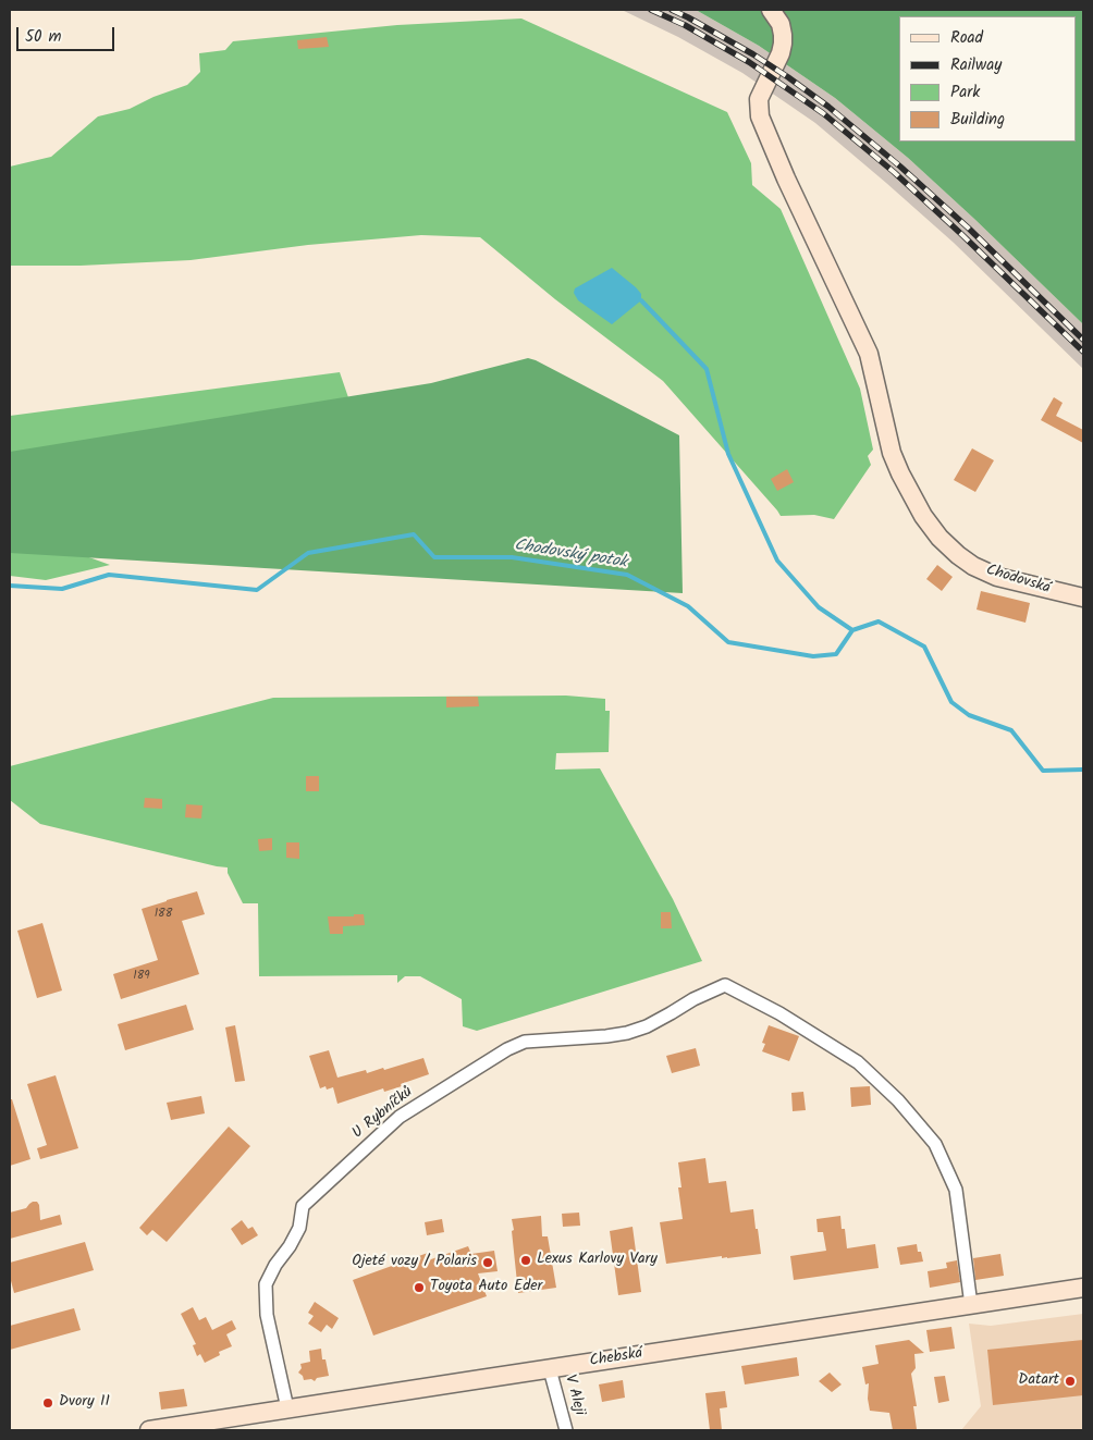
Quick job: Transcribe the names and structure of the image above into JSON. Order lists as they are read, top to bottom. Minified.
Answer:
{"streets":{"street":["Chodovská","U Rybníčků","Chebská","V Aleji"]},"crossings":[["U Rybníčků","Chebská"],["Chebská","V Aleji"]],"water":["Chodovský potok"],"places":["Lexus Karlovy Vary","Ojeté vozy / Polaris","Toyota Auto Eder","Datart","Dvory II"],"house_numbers":["188","189"],"legend":["Road","Railway","Park","Building"],"scale_bar":"50 m"}
